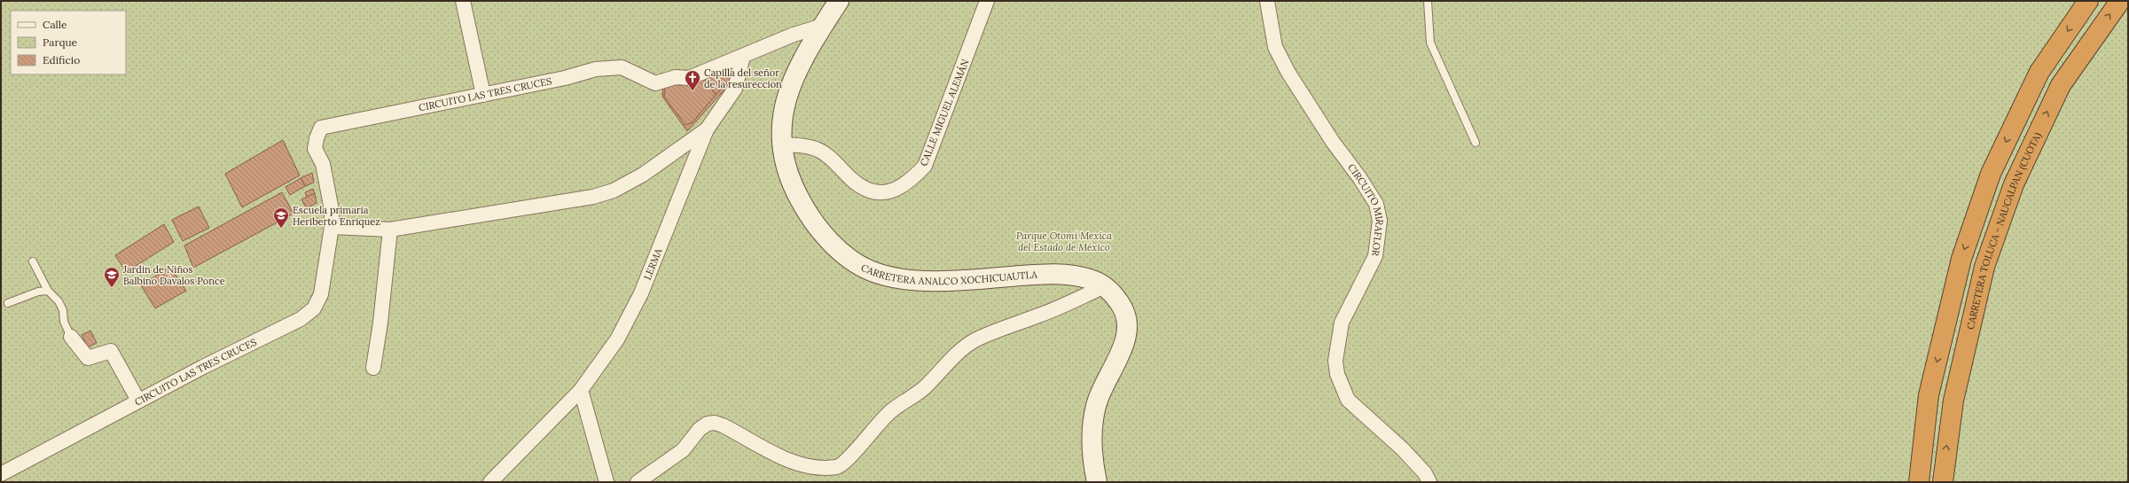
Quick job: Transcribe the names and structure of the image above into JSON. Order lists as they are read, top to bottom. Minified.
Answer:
{"streets":{"highway":["CARRETERA TOLUCA - NAUCALPAN (CUOTA)"],"main road":["CARRETERA ANALCO XOCHICUAUTLA"],"street":["CIRCUITO LAS TRES CRUCES","CALLE MIGUEL ALEMÁN","CIRCUITO MIRAFLOR","LERMA"]},"crossings":[["CIRCUITO LAS TRES CRUCES","CARRETERA ANALCO XOCHICUAUTLA"],["CALLE MIGUEL ALEMÁN","CARRETERA ANALCO XOCHICUAUTLA"]],"parks":["Parque Otomí Mexica del Estado de México"],"places":{"church":["Capilla del señor de la resureccion"],"school or university":["Escuela primaria Heriberto Enriquez","Jardin de Niños Balbino Dávalos Ponce"]},"legend":["Calle","Parque","Edificio"]}
